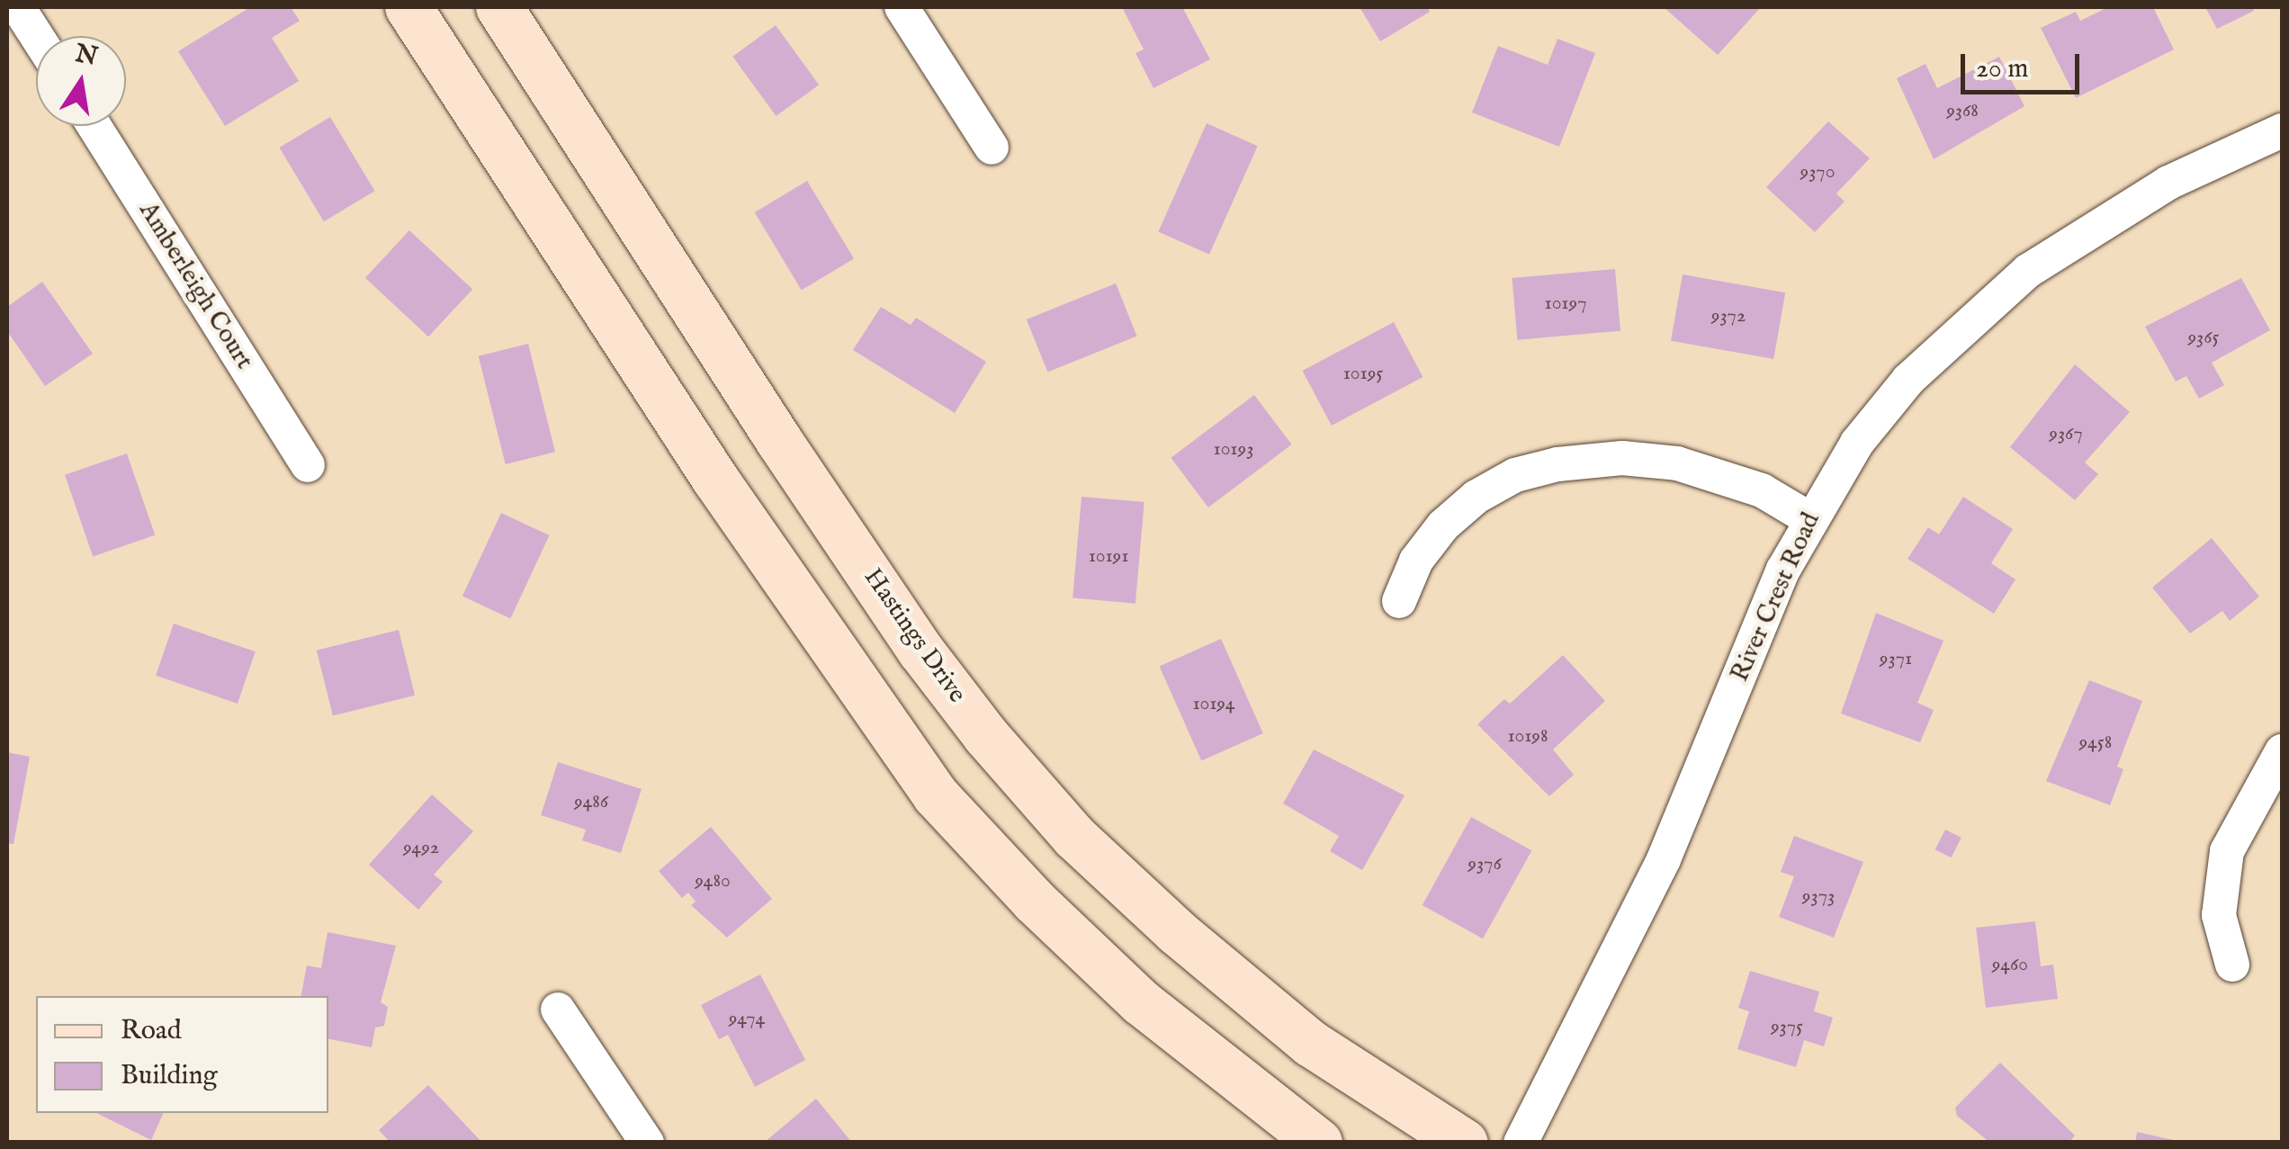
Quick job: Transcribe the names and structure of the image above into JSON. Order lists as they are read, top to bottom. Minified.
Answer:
{"streets":{"street":["Amberleigh Court","River Crest Road","Hastings Drive"]},"house_numbers":["9368","9370","10197","9372","9365","10195","9367","10193","10191","9371","10194","10198","9458","9486","9492","9376","9480","9373","9460","9474","9375"],"legend":["Road","Building"],"scale_bar":"20 m","north":"top"}
